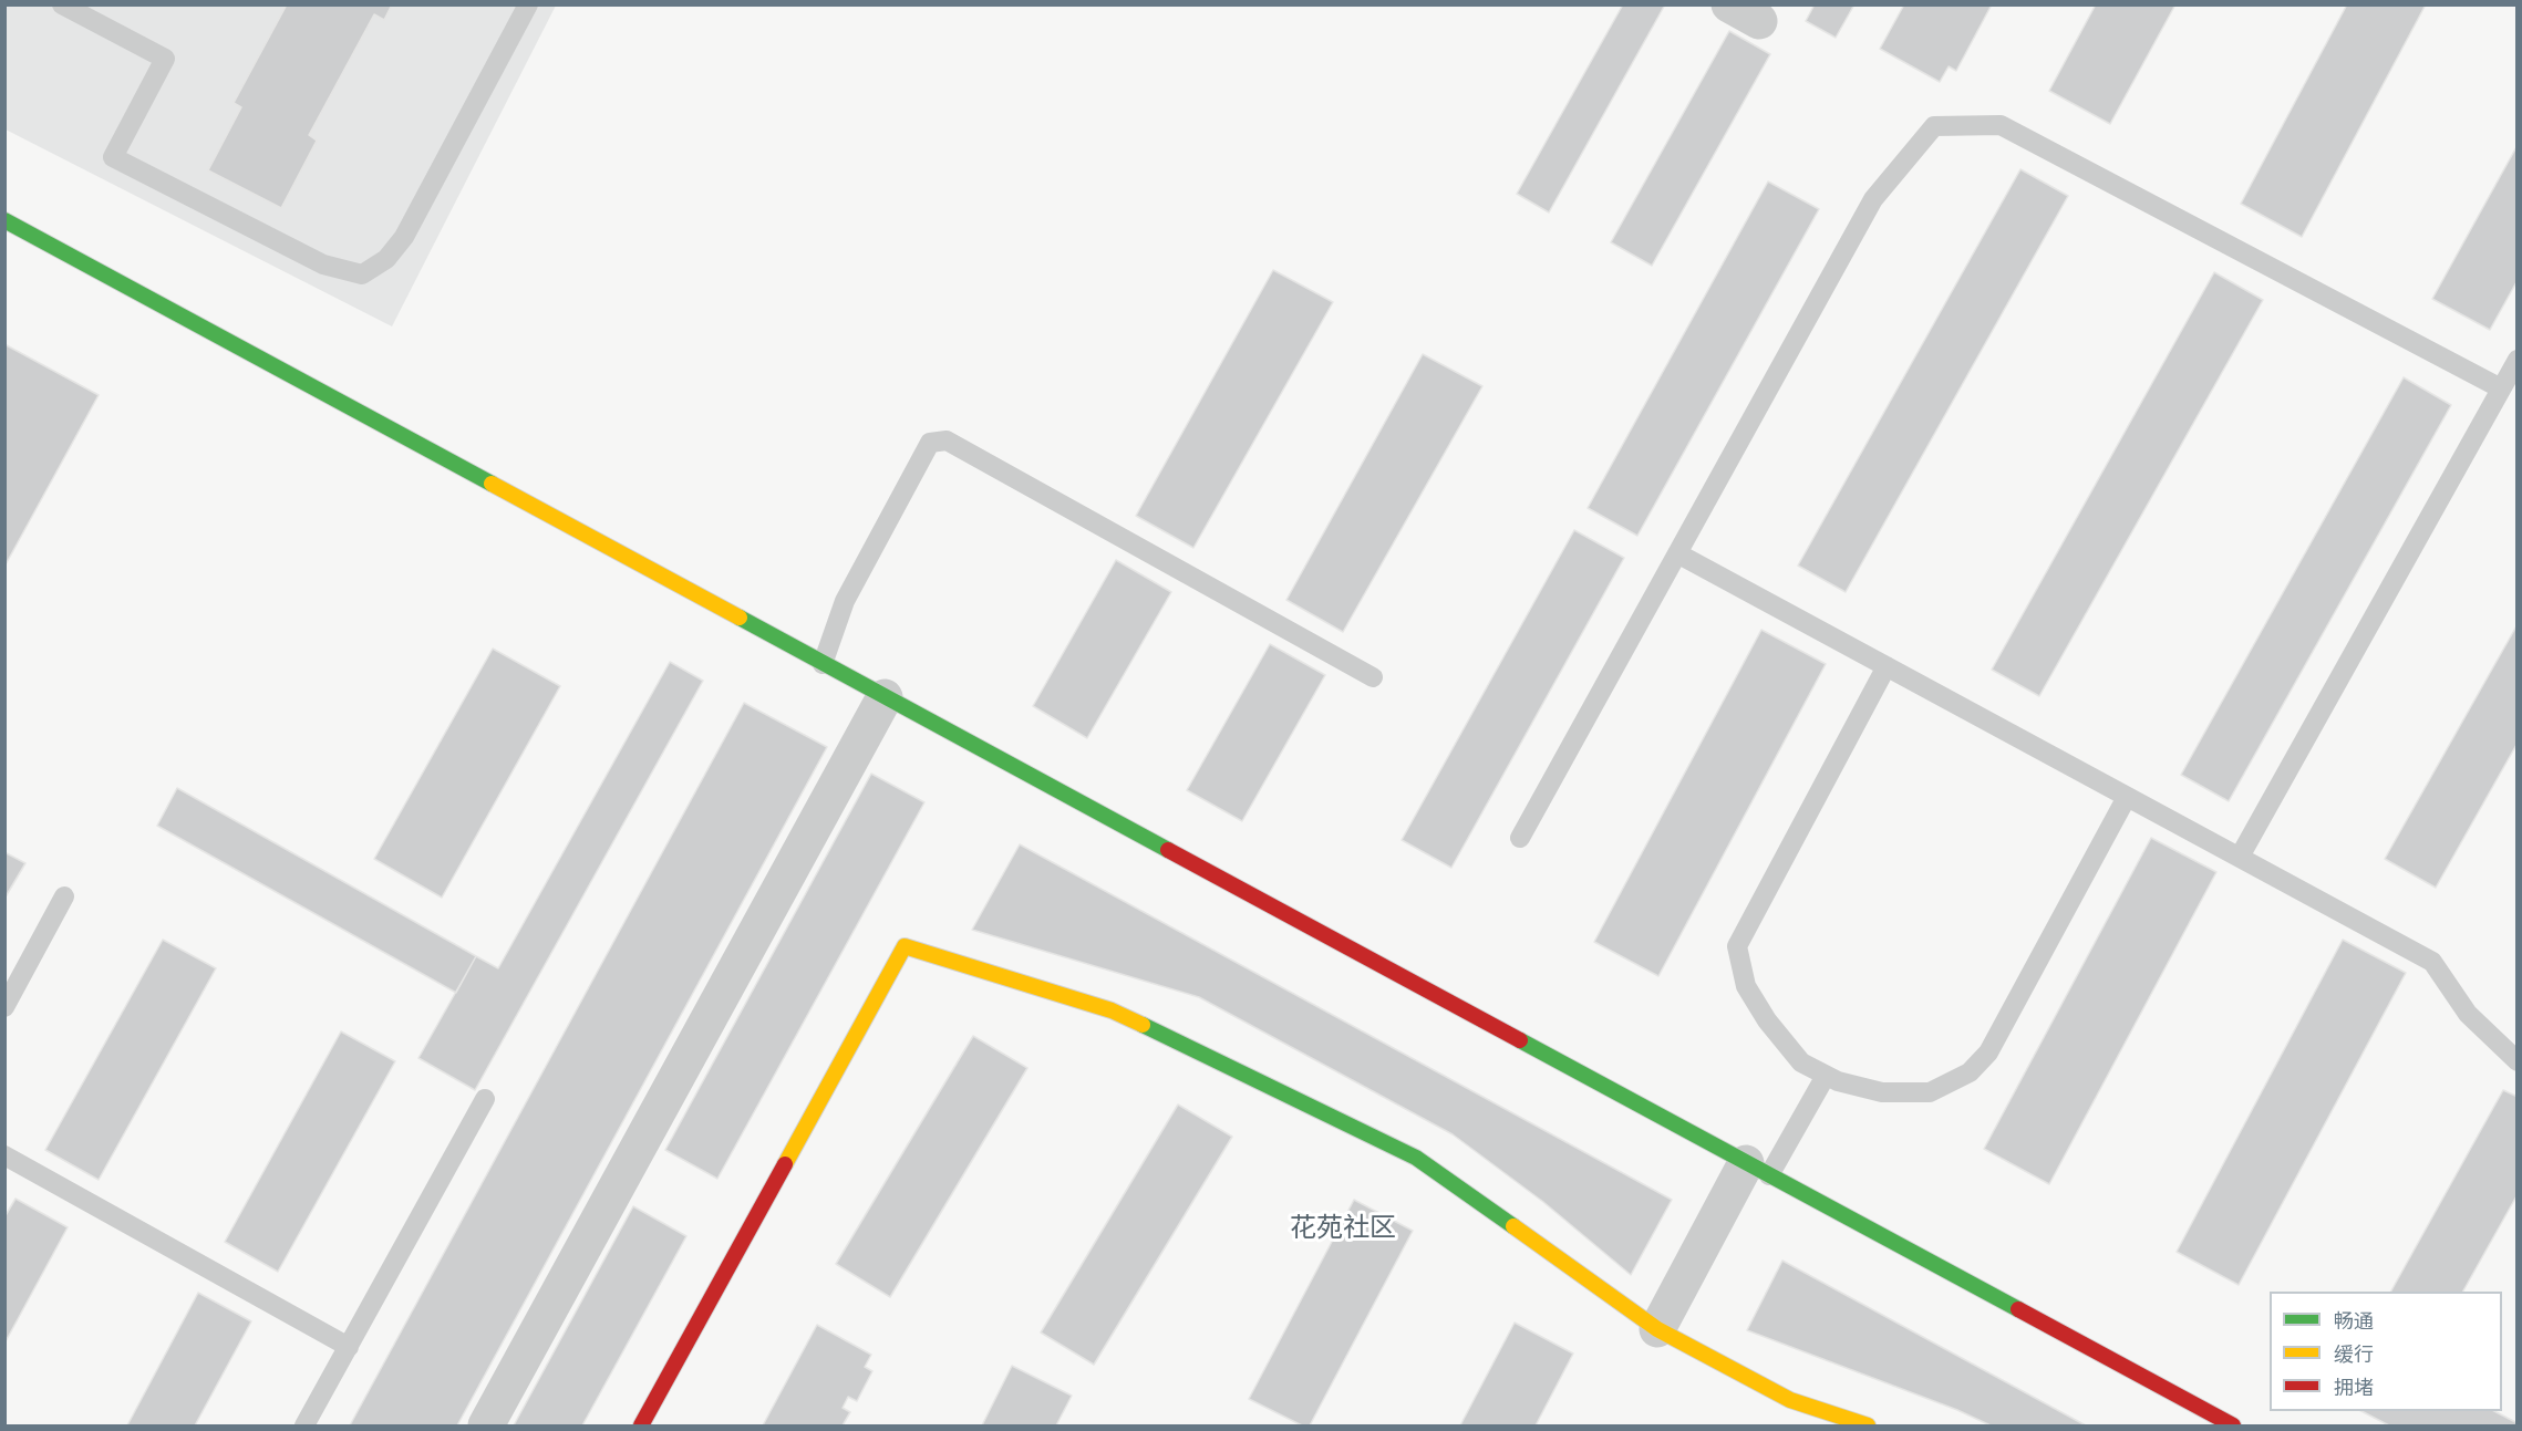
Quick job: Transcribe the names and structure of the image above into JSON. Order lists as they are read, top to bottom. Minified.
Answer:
{"districts":["花苑社区"],"legend":["畅通","缓行","拥堵"]}
